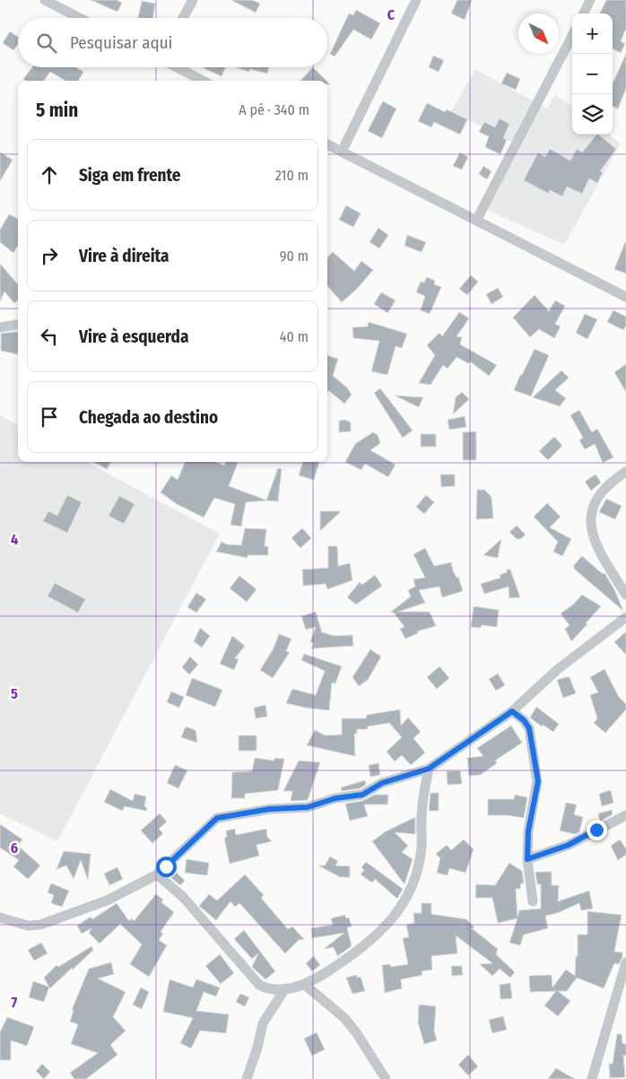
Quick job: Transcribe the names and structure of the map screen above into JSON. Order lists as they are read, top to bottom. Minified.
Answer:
{"north":"bottom right","page":{"map_buttons":["+","−"],"search":"Pesquisar aqui","heading":["5 min","A pé · 340 m"],"list":[["Siga em frente","210 m"],["Vire à direita","90 m"],["Vire à esquerda","40 m"],"Chegada ao destino"]},"grid":{"columns":["C"],"rows":["4","5","6","7"]}}
